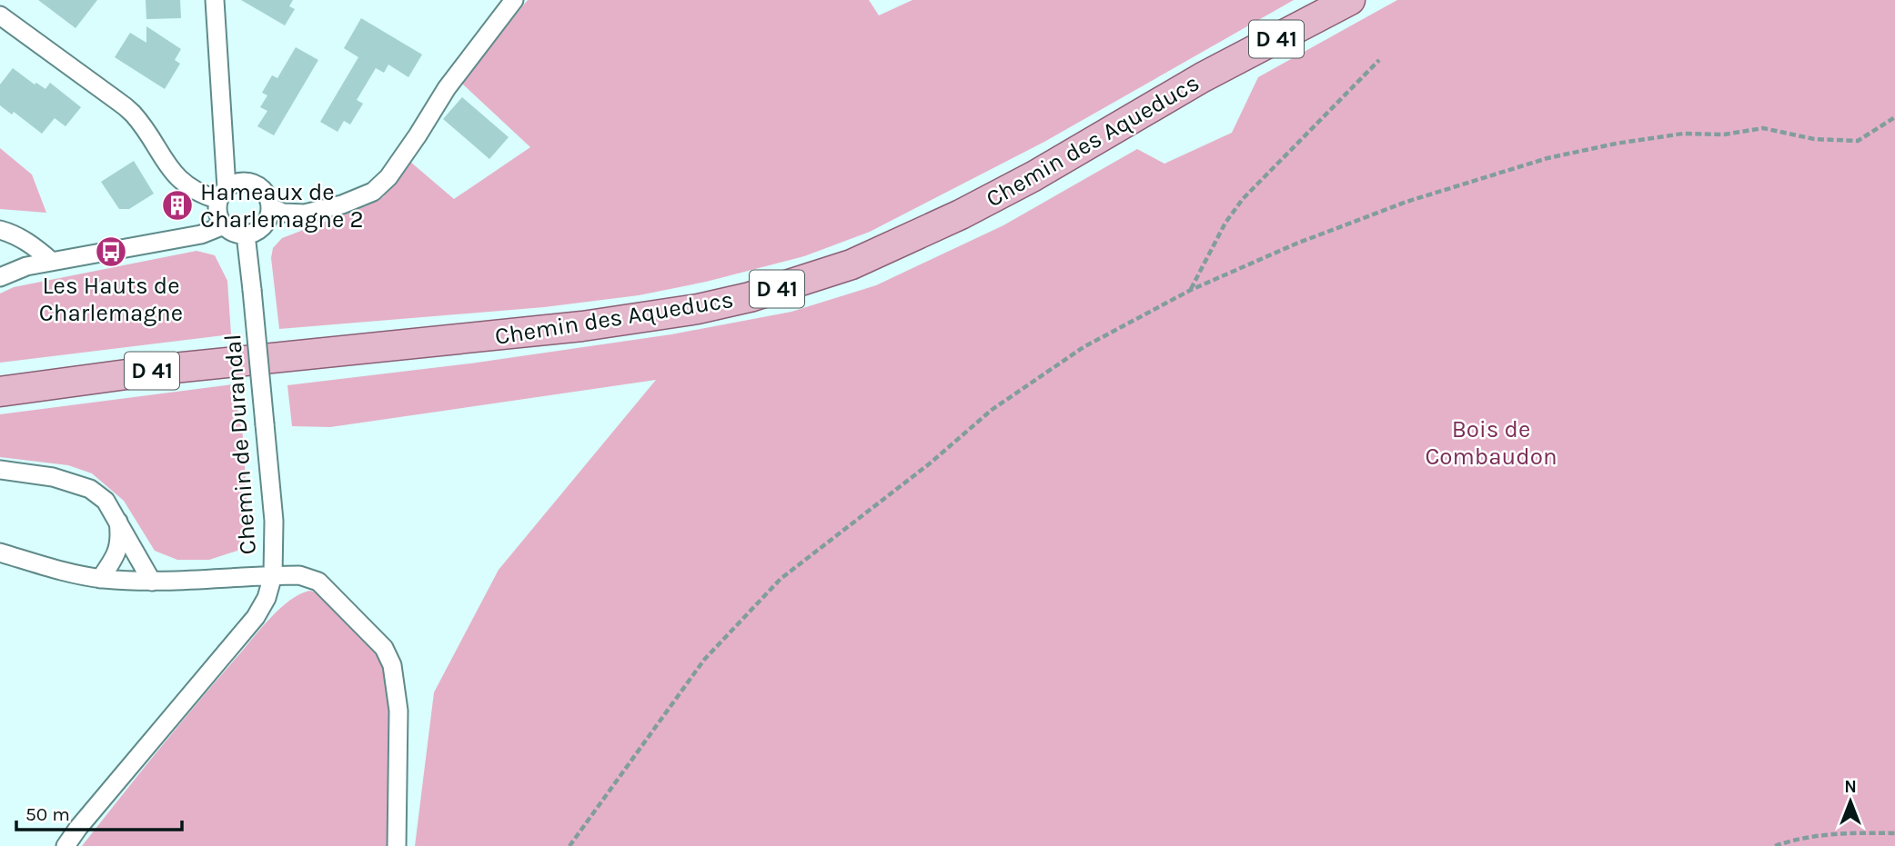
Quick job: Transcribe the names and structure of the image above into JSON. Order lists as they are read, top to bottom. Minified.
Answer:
{"streets":{"main road":["D 41","Chemin des Aqueducs"],"street":["Chemin de Durandal"]},"parks":["Bois de Combaudon"],"places":{"building":["Hameaux de Charlemagne 2"],"bus stop":["Les Hauts de Charlemagne"]},"scale_bar":"50 m","north":"top"}
